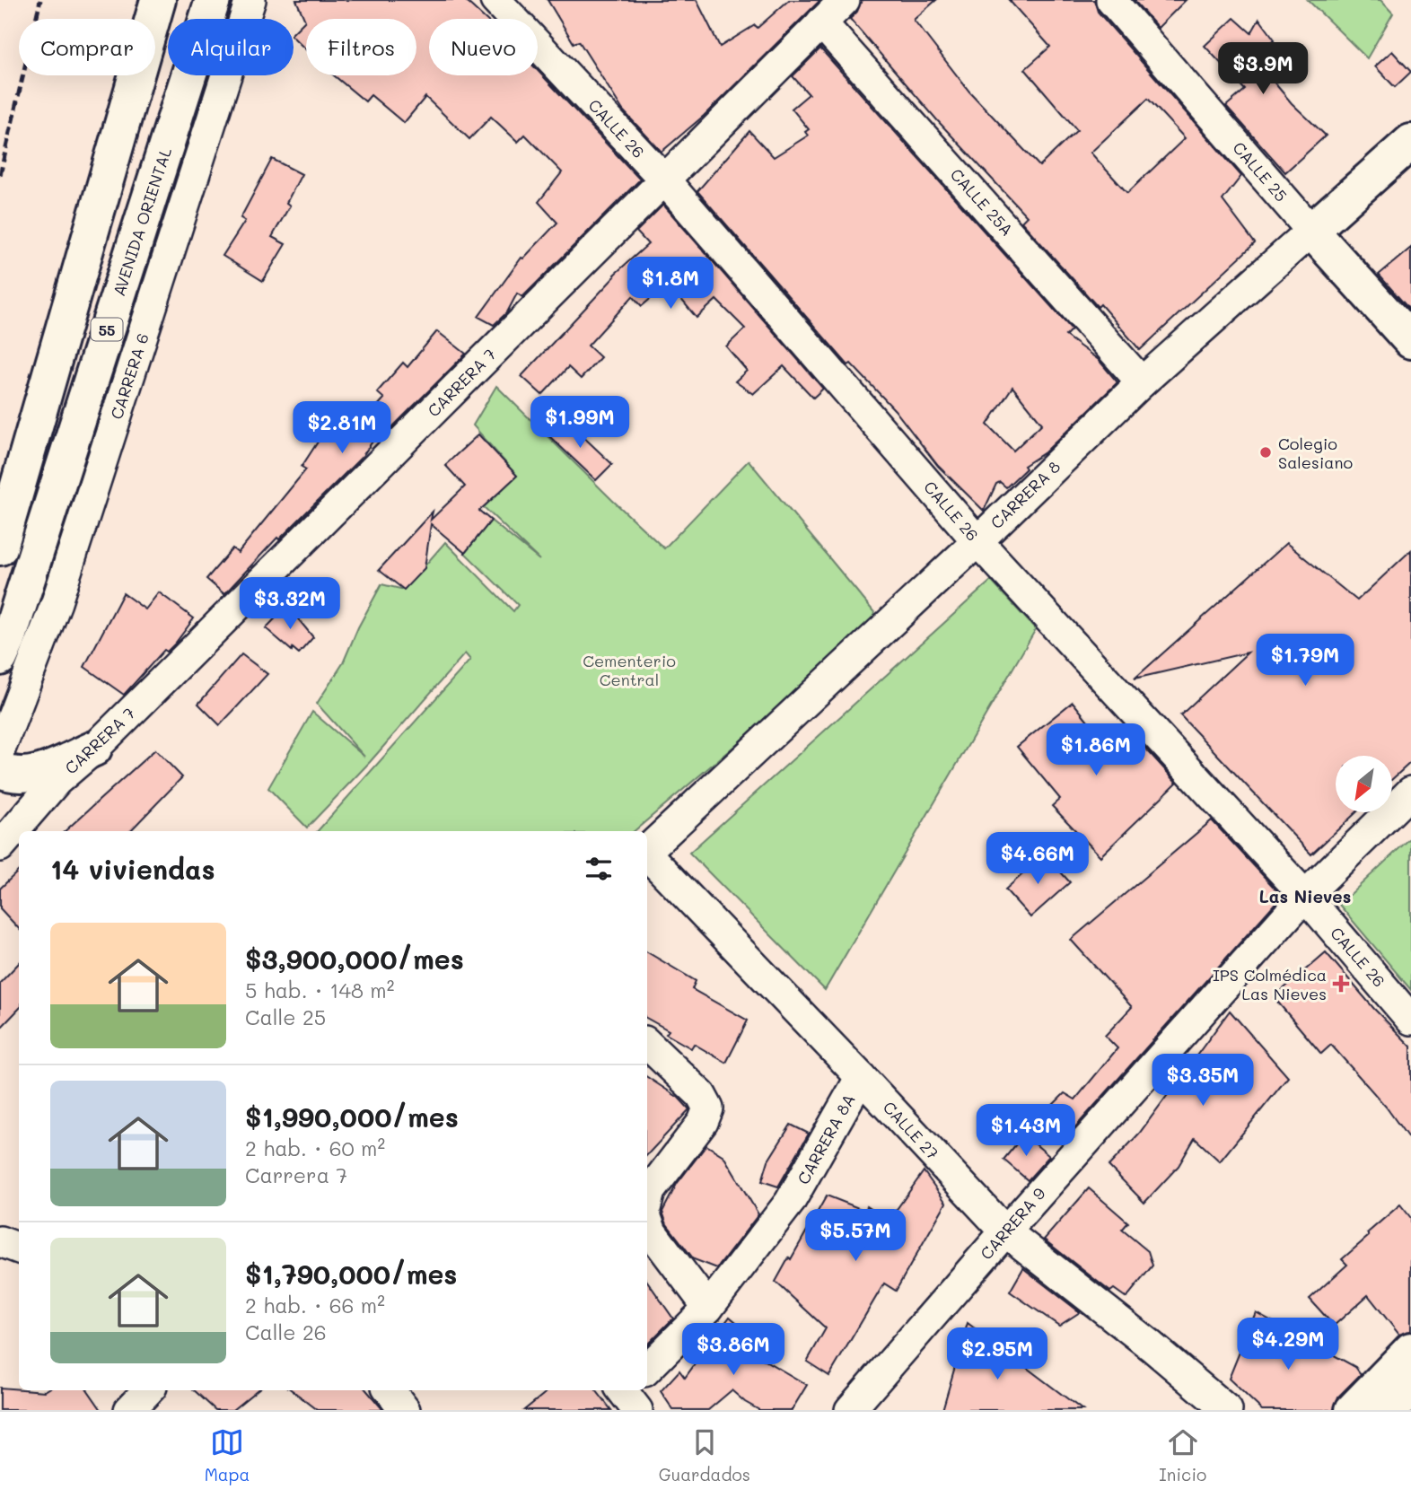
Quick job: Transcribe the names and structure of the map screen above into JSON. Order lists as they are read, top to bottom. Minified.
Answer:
{"streets":{"main road":["CALLE 25","AVENIDA ORIENTAL","55","CARRERA 8"],"street":["CALLE 26","CALLE 25A","CARRERA 6","CARRERA 7","CALLE 27","CARRERA 8A","CARRERA 9"]},"crossings":[["CALLE 26","CARRERA 7"],["CALLE 26","CARRERA 8"],["CALLE 26","CARRERA 9"],["CALLE 25","CARRERA 8"],["CALLE 25A","CARRERA 7"],["CALLE 25A","CARRERA 8"],["CALLE 27","CARRERA 8A"],["CALLE 27","CARRERA 9"]],"districts":["Las Nieves"],"parks":["Cementerio Central"],"places":{"other":["Colegio Salesiano"],"health":["IPS Colmédica Las Nieves"]},"north":"bottom left","page":{"chip":["Comprar","Alquilar","Filtros","Nuevo"],"price":["$3.9M","$1.8M","$1.99M","$2.81M","$3.32M","$1.79M","$1.86M","$4.66M","$3.35M","$1.43M","$5.57M","$4.29M","$3.86M","$2.95M"],"heading":"14 viviendas","list":[{"name":"$3,900,000/mes","note":"5 hab. · 148 m² · Calle 25"},{"name":"$1,990,000/mes","note":"2 hab. · 60 m² · Carrera 7"},{"name":"$1,790,000/mes","note":"2 hab. · 66 m² · Calle 26"}],"tabs":["Mapa","Guardados","Inicio"]}}
